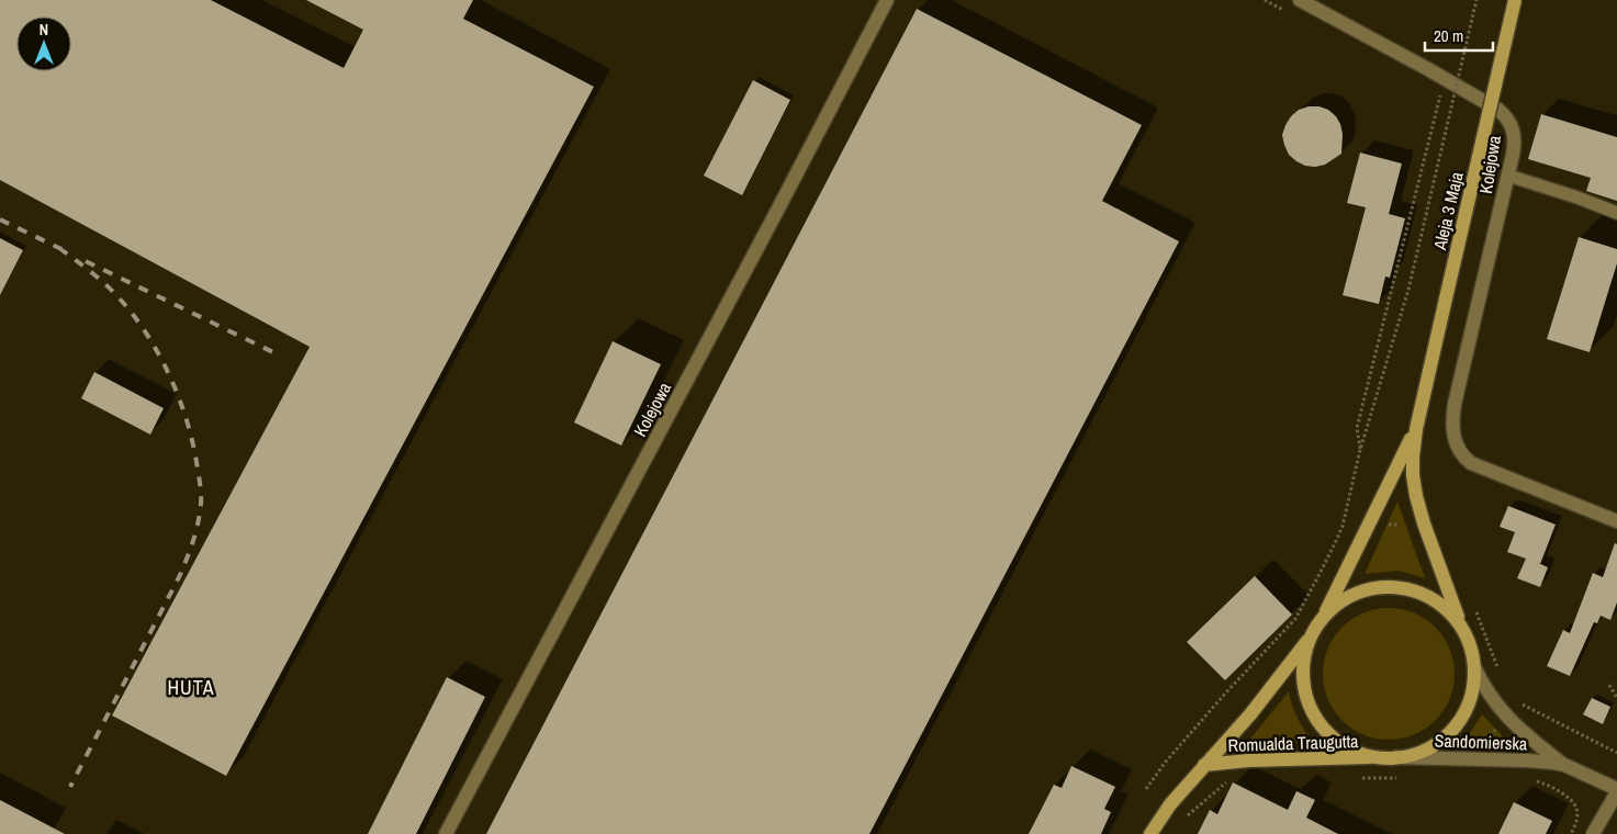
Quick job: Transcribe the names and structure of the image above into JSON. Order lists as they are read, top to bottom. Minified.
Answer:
{"streets":{"main road":["Aleja 3 Maja","Romualda Traugutta"],"street":["Kolejowa","Sandomierska"]},"crossings":[["Aleja 3 Maja","Sandomierska"],["Aleja 3 Maja","Romualda Traugutta"],["Sandomierska","Romualda Traugutta"]],"districts":["HUTA"],"scale_bar":"20 m","north":"top"}
